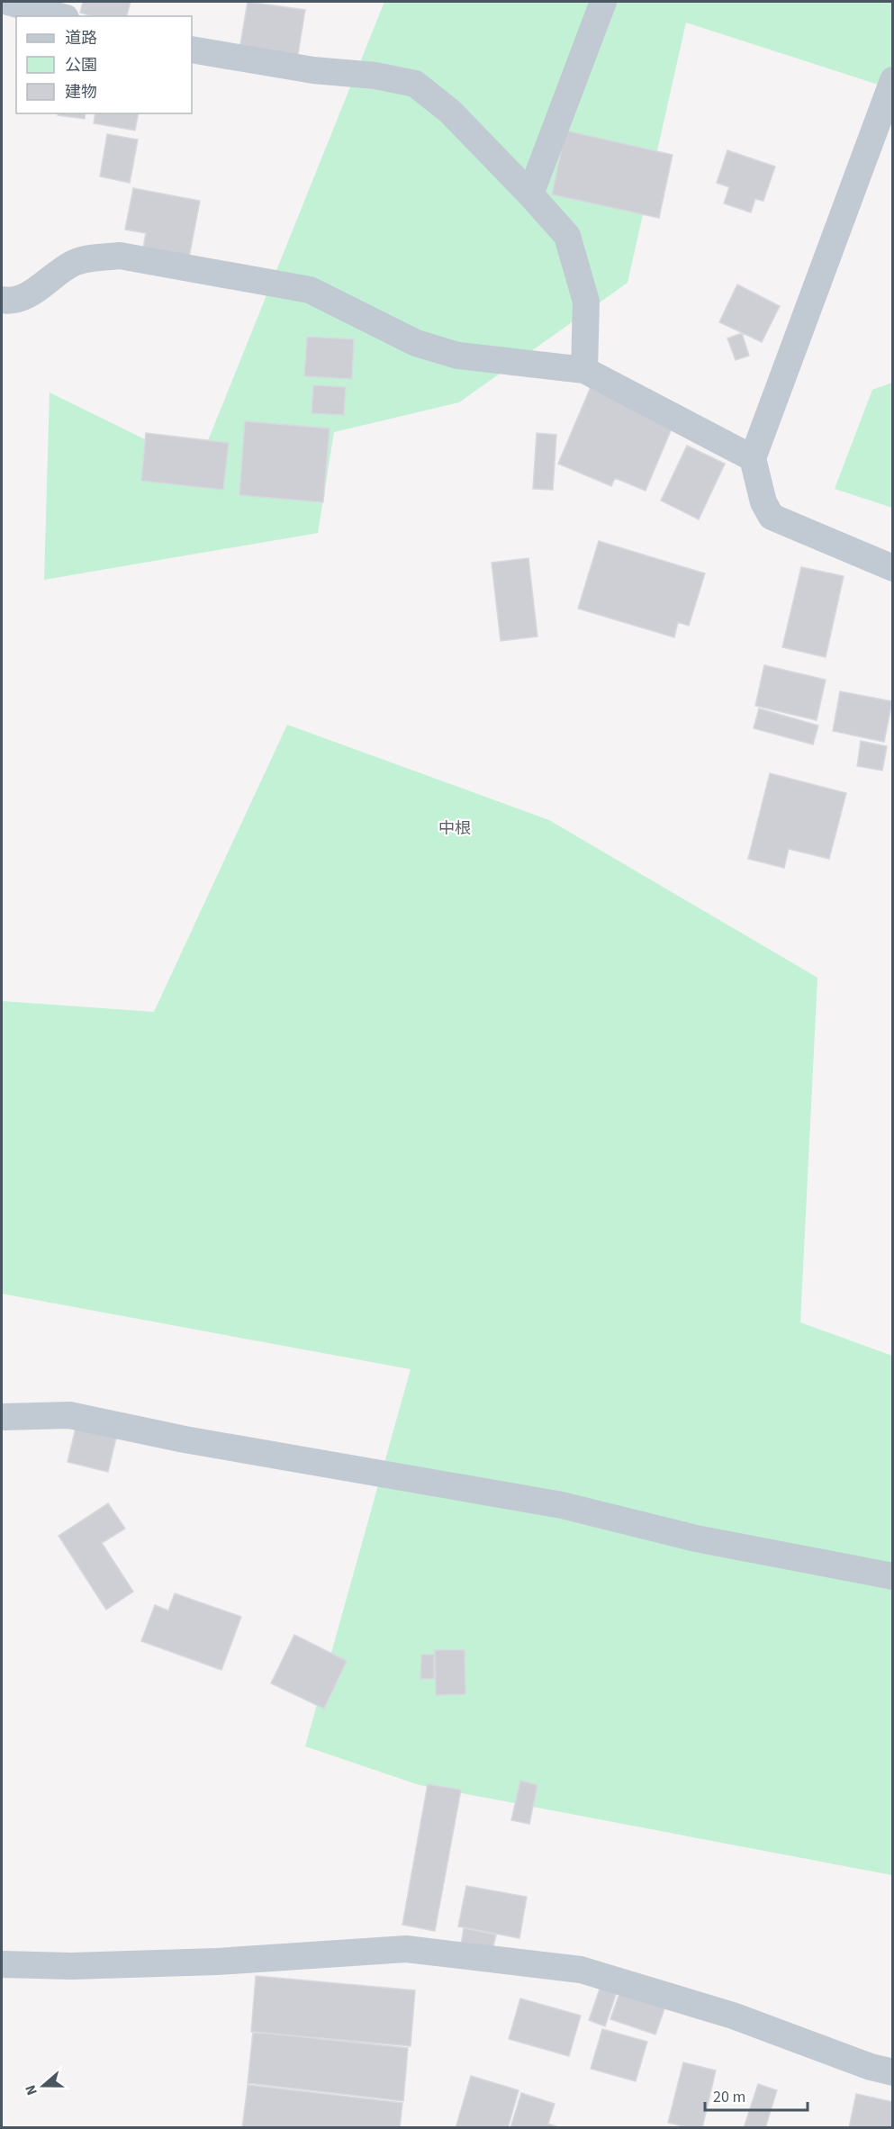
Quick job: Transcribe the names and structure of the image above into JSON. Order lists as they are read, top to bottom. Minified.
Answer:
{"districts":["中根"],"legend":["道路","公園","建物"],"scale_bar":"20 m","north":"left"}
